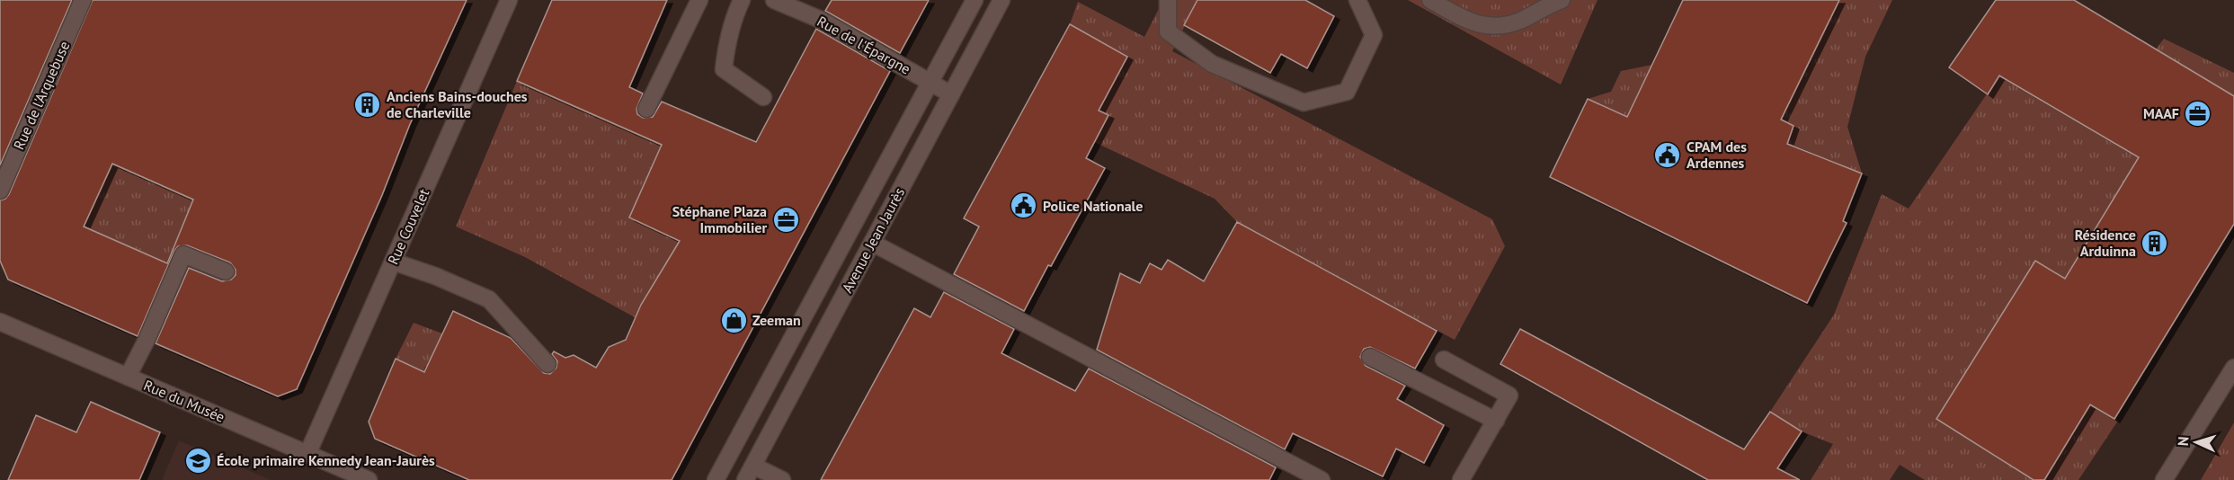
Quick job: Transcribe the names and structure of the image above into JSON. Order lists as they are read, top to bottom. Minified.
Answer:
{"streets":{"street":["Rue de l'Épargne","Rue de l'Arquebuse","Rue Couvelet","Avenue Jean Jaurès","Rue du Musée"]},"crossings":[["Rue de l'Épargne","Avenue Jean Jaurès"],["Rue Couvelet","Rue du Musée"]],"places":{"building":["Anciens Bains-douches de Charleville","Résidence Arduinna"],"office":["MAAF","Stéphane Plaza Immobilier"],"public building":["CPAM des Ardennes","Police Nationale"],"shop":["Zeeman"],"school or university":["École primaire Kennedy Jean-Jaurès"]},"north":"left"}
